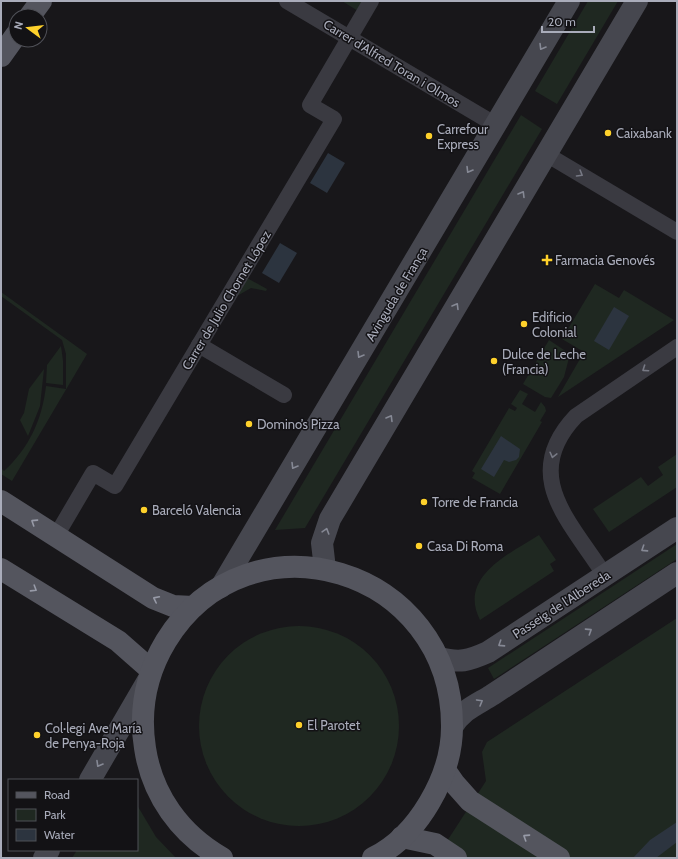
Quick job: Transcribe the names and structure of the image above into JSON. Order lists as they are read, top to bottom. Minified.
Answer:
{"streets":{"main road":["Avinguda de França","Passeig de l'Albereda"],"street":["Carrer d'Alfred Toran i Olmos","Carrer de Julio Chornet López"]},"crossings":[["Carrer d'Alfred Toran i Olmos","Avinguda de França"],["Carrer d'Alfred Toran i Olmos","Carrer de Julio Chornet López"]],"places":{"other":["Caixabank","Carrefour Express","Edificio Colonial","Dulce de Leche (Francia)","Domino’s Pizza","Torre de Francia","Barceló Valencia","Casa Di Roma","El Parotet","Col·legi Ave María de Penya-Roja"],"health":["Farmacia Genovés"]},"legend":["Road","Park","Water"],"scale_bar":"20 m","north":"left"}
